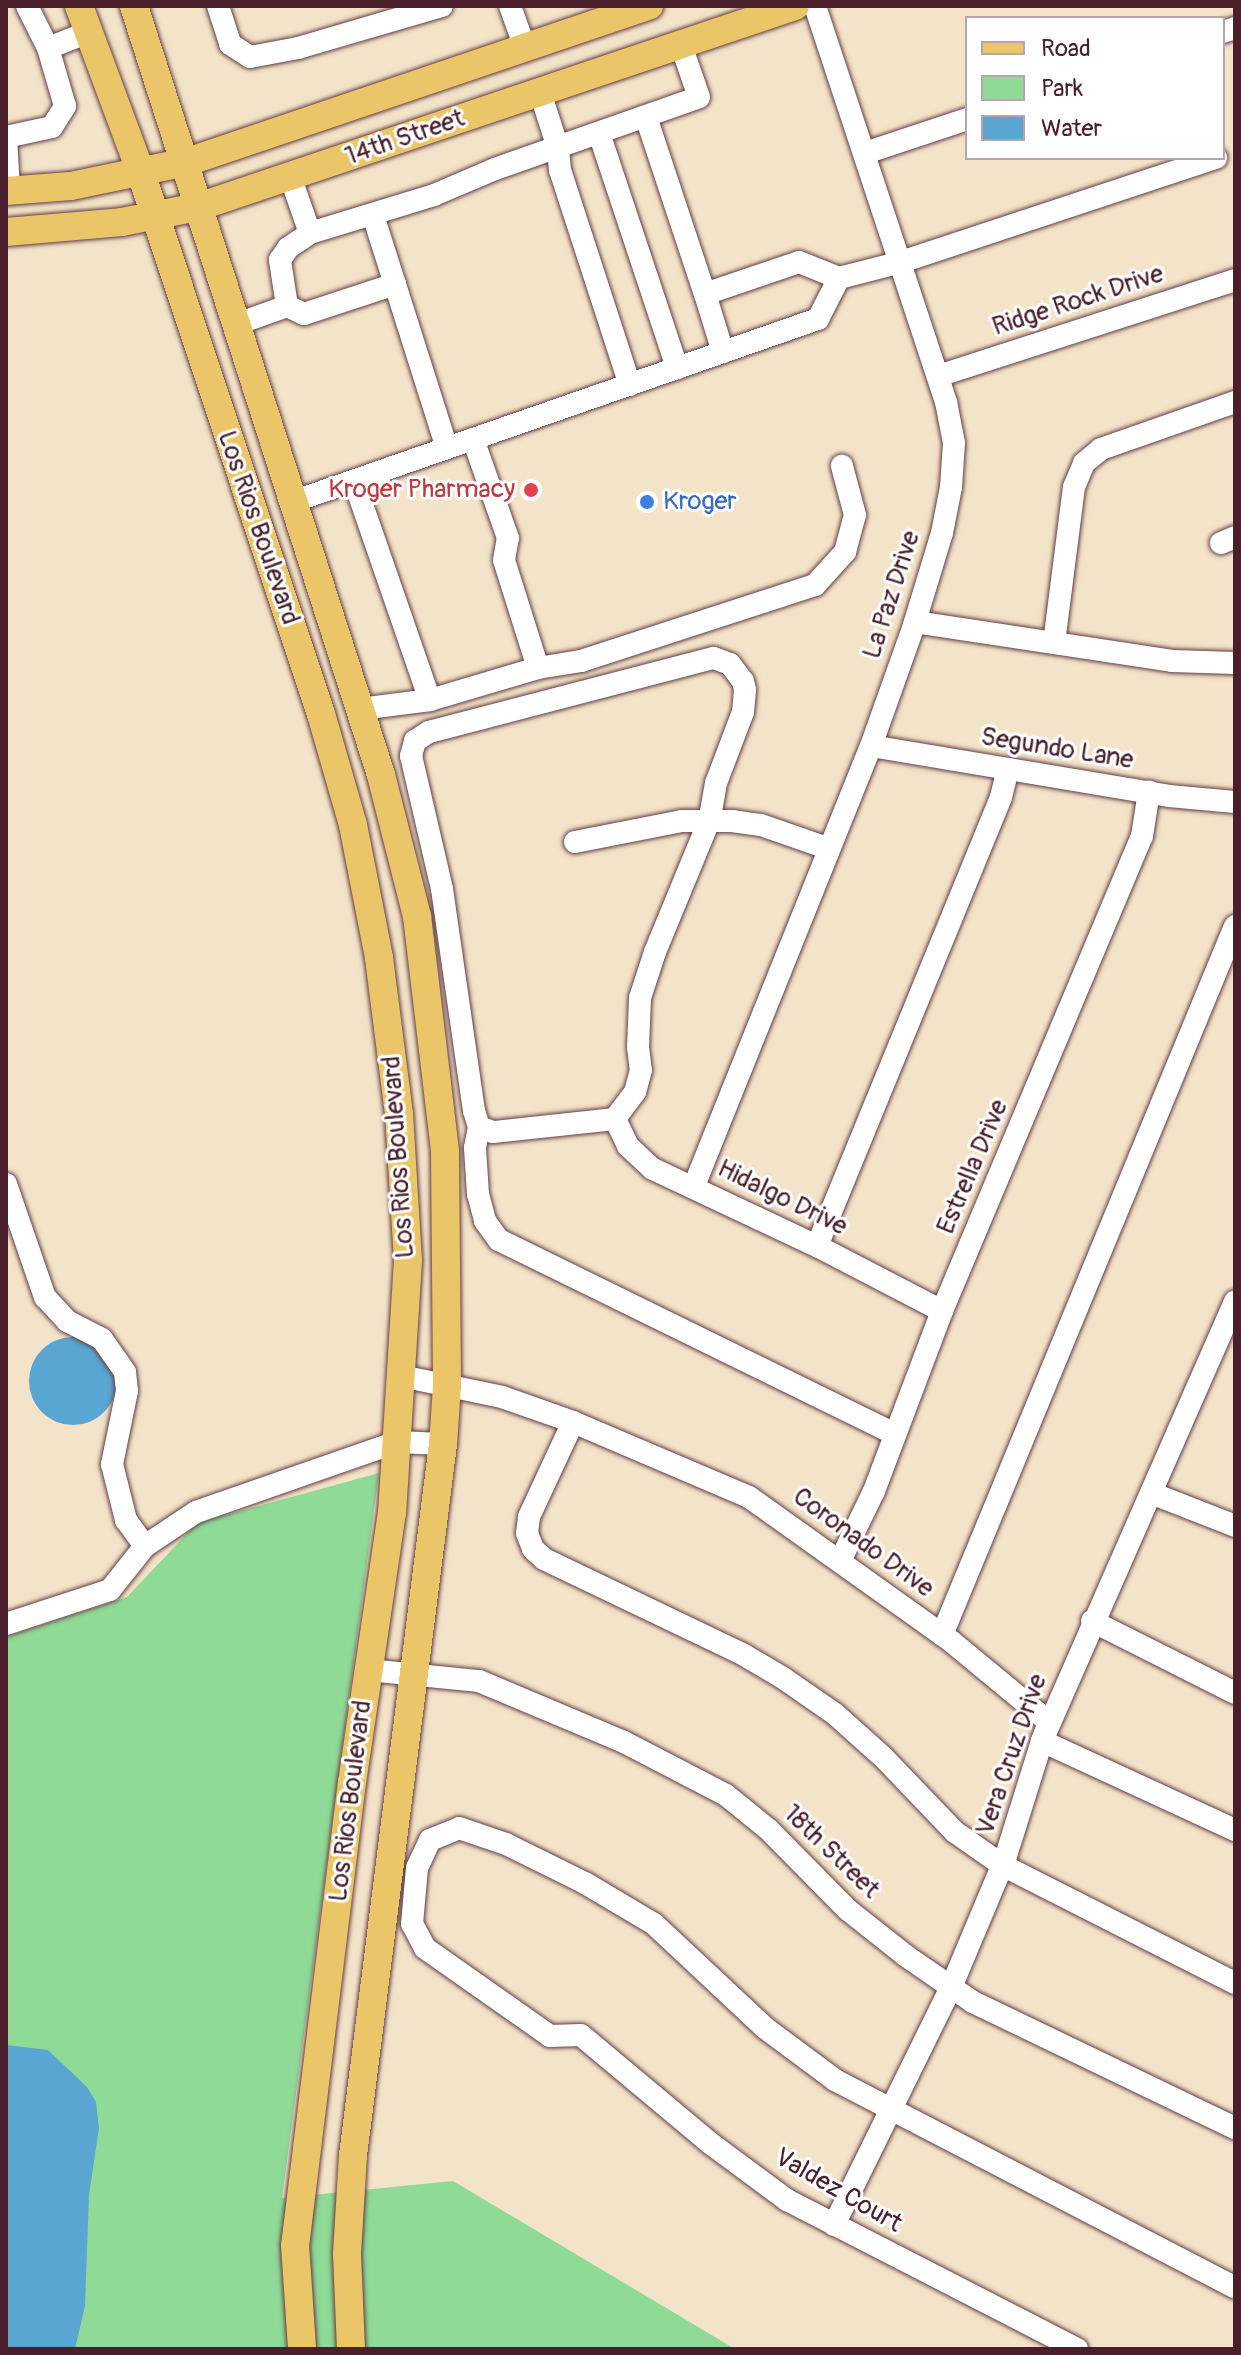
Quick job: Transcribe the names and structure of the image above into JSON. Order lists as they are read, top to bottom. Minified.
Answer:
{"streets":{"main road":["14th Street","Los Rios Boulevard"],"street":["Ridge Rock Drive","La Paz Drive","Segundo Lane","Estrella Drive","Hidalgo Drive","Coronado Drive","Vera Cruz Drive","18th Street","Valdez Court"]},"crossings":[["14th Street","Los Rios Boulevard"],["Ridge Rock Drive","La Paz Drive"],["Los Rios Boulevard","Coronado Drive"],["Los Rios Boulevard","18th Street"],["La Paz Drive","Segundo Lane"],["La Paz Drive","Hidalgo Drive"],["Segundo Lane","Estrella Drive"],["Estrella Drive","Hidalgo Drive"],["Estrella Drive","Coronado Drive"],["Coronado Drive","Vera Cruz Drive"],["Vera Cruz Drive","18th Street"],["Vera Cruz Drive","Valdez Court"]],"places":["Kroger Pharmacy","Kroger"],"legend":["Road","Park","Water"]}
